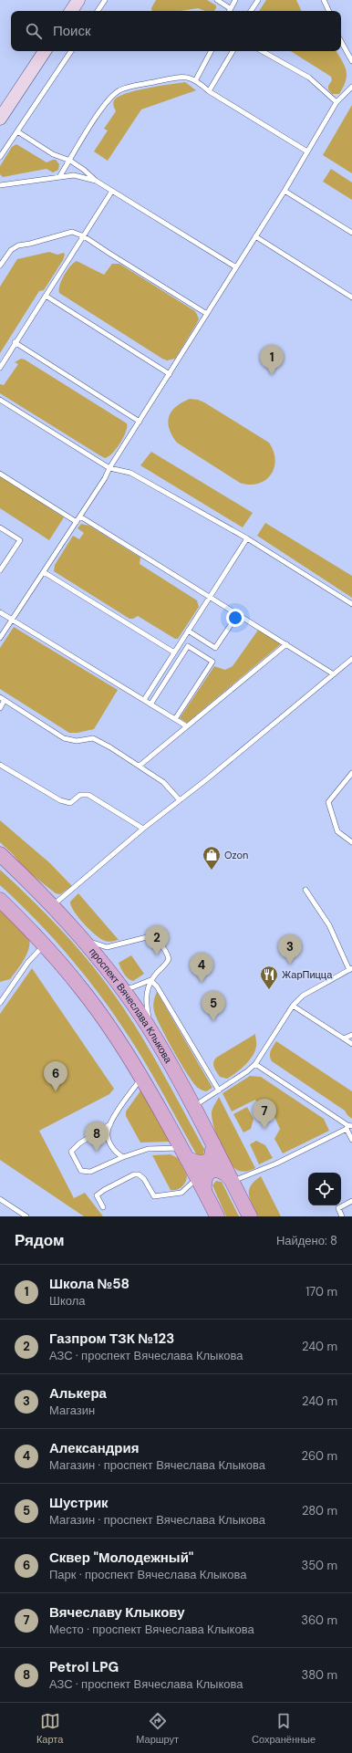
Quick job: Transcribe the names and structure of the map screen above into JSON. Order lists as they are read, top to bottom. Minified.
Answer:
{"streets":{"main road":["проспект Вячеслава Клыкова"]},"places":{"shop":["Ozon"],"restaurant":["ЖарПицца"]},"page":{"search":"Поиск","pins":["1","2","3","4","5","6","7","8"],"heading":["Рядом","Найдено: 8"],"list":[{"mark":"1","name":"Школа №58","note":"Школа","value":"170 m"},{"mark":"2","name":"Газпром ТЗК №123","note":"АЗС · проспект Вячеслава Клыкова","value":"240 m"},{"mark":"3","name":"Алькера","note":"Магазин","value":"240 m"},{"mark":"4","name":"Александрия","note":"Магазин · проспект Вячеслава Клыкова","value":"260 m"},{"mark":"5","name":"Шустрик","note":"Магазин · проспект Вячеслава Клыкова","value":"280 m"},{"mark":"6","name":"Сквер \"Молодежный\"","note":"Парк · проспект Вячеслава Клыкова","value":"350 m"},{"mark":"7","name":"Вячеславу Клыкову","note":"Место · проспект Вячеслава Клыкова","value":"360 m"},{"mark":"8","name":"Petrol LPG","note":"АЗС · проспект Вячеслава Клыкова","value":"380 m"}],"nav":["Карта","Маршрут","Сохранённые"]}}
